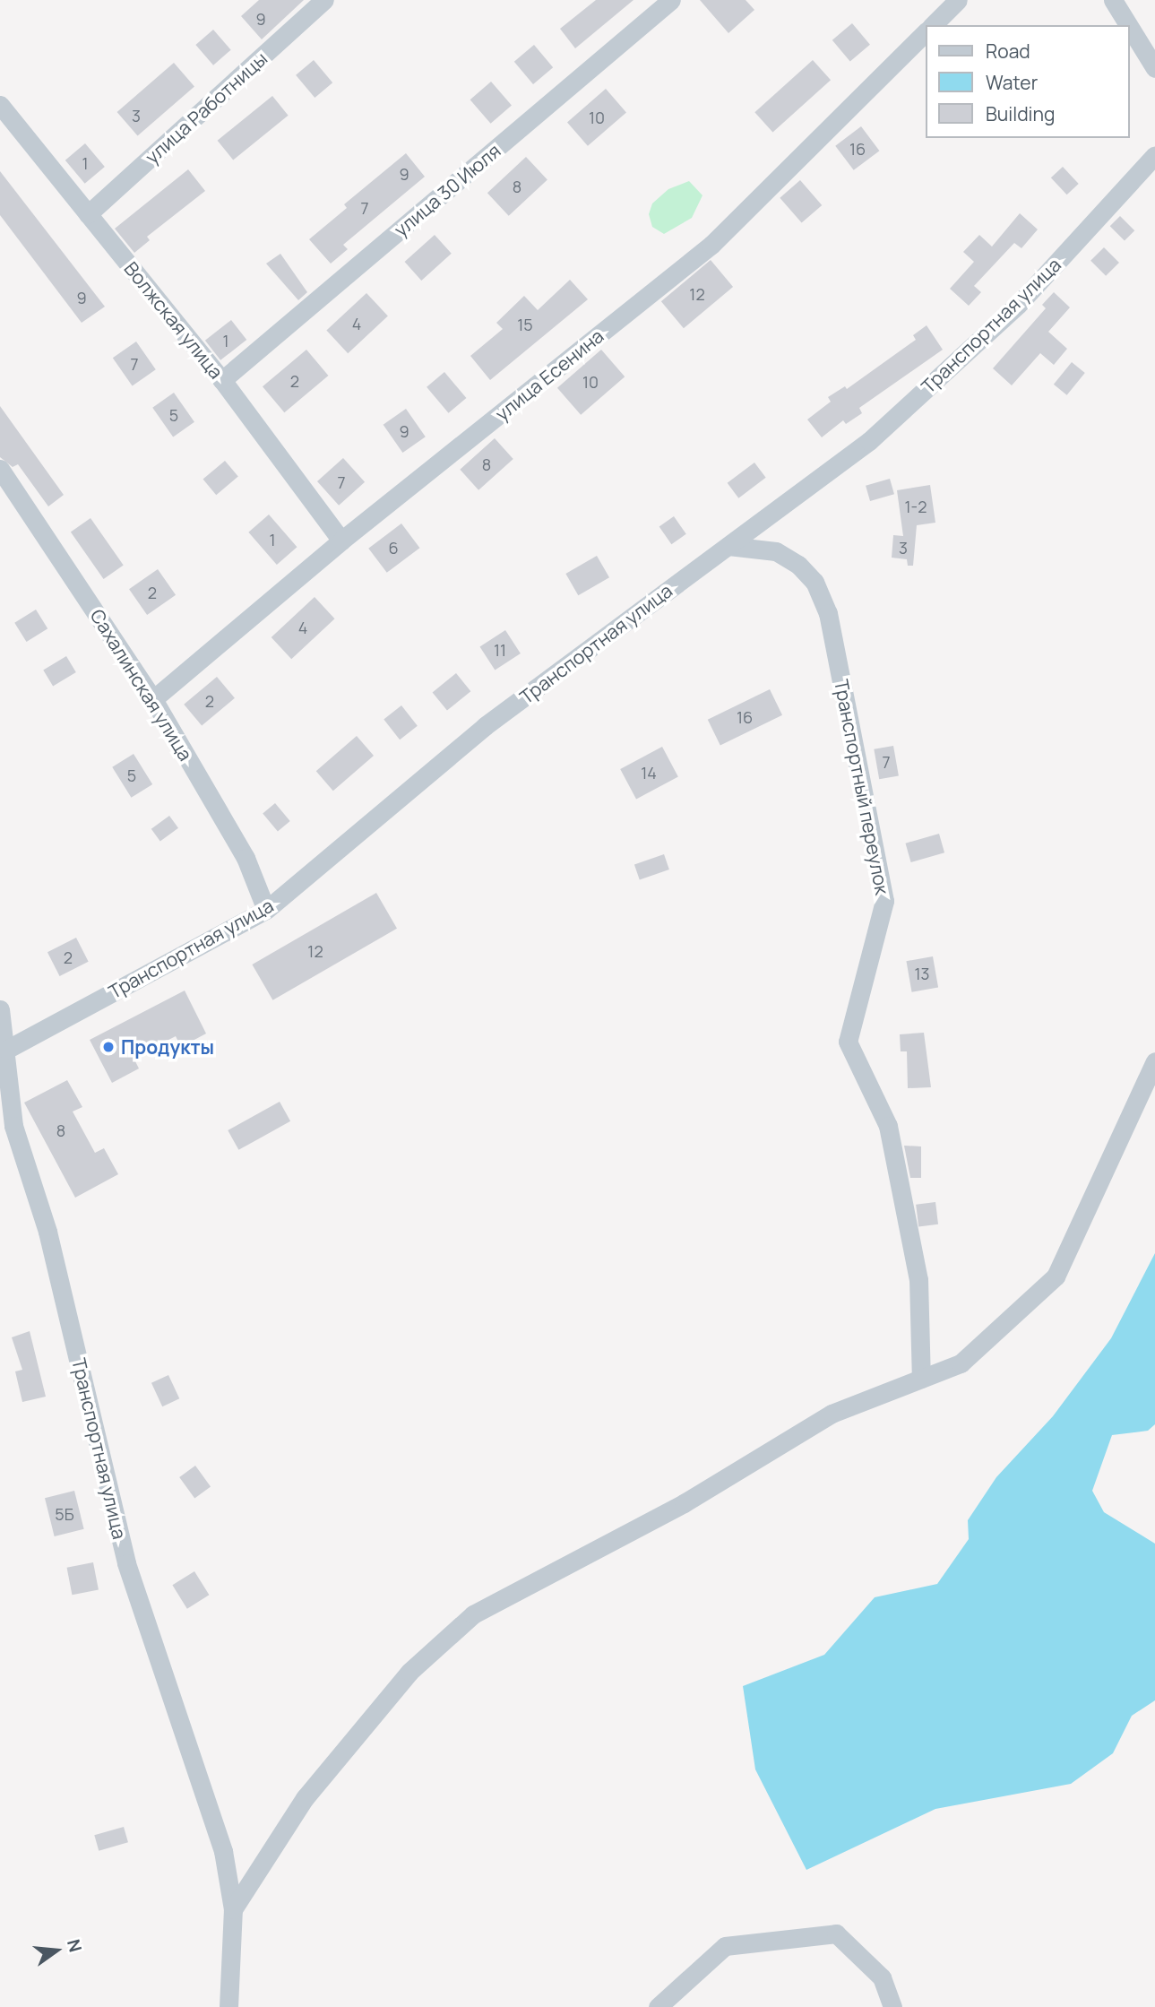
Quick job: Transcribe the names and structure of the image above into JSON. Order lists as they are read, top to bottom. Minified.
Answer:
{"streets":{"street":["улица Работницы","улица 30 Июля","Волжская улица","Транспортная улица","улица Есенина","Сахалинская улица","Транспортный переулок"]},"crossings":[["улица Работницы","Волжская улица"],["улица 30 Июля","Волжская улица"],["Волжская улица","улица Есенина"],["Транспортная улица","Сахалинская улица"],["Транспортная улица","Транспортный переулок"],["улица Есенина","Сахалинская улица"]],"places":["Продукты"],"house_numbers":["9","3","10","16","1","9","8","7","12","9","4","15","1","7","2","10","5","9","8","7","1-2","1","6","3","2","4","11","2","16","7","14","5","12","2","13","8","5Б"],"legend":["Road","Water","Building"],"north":"right"}
